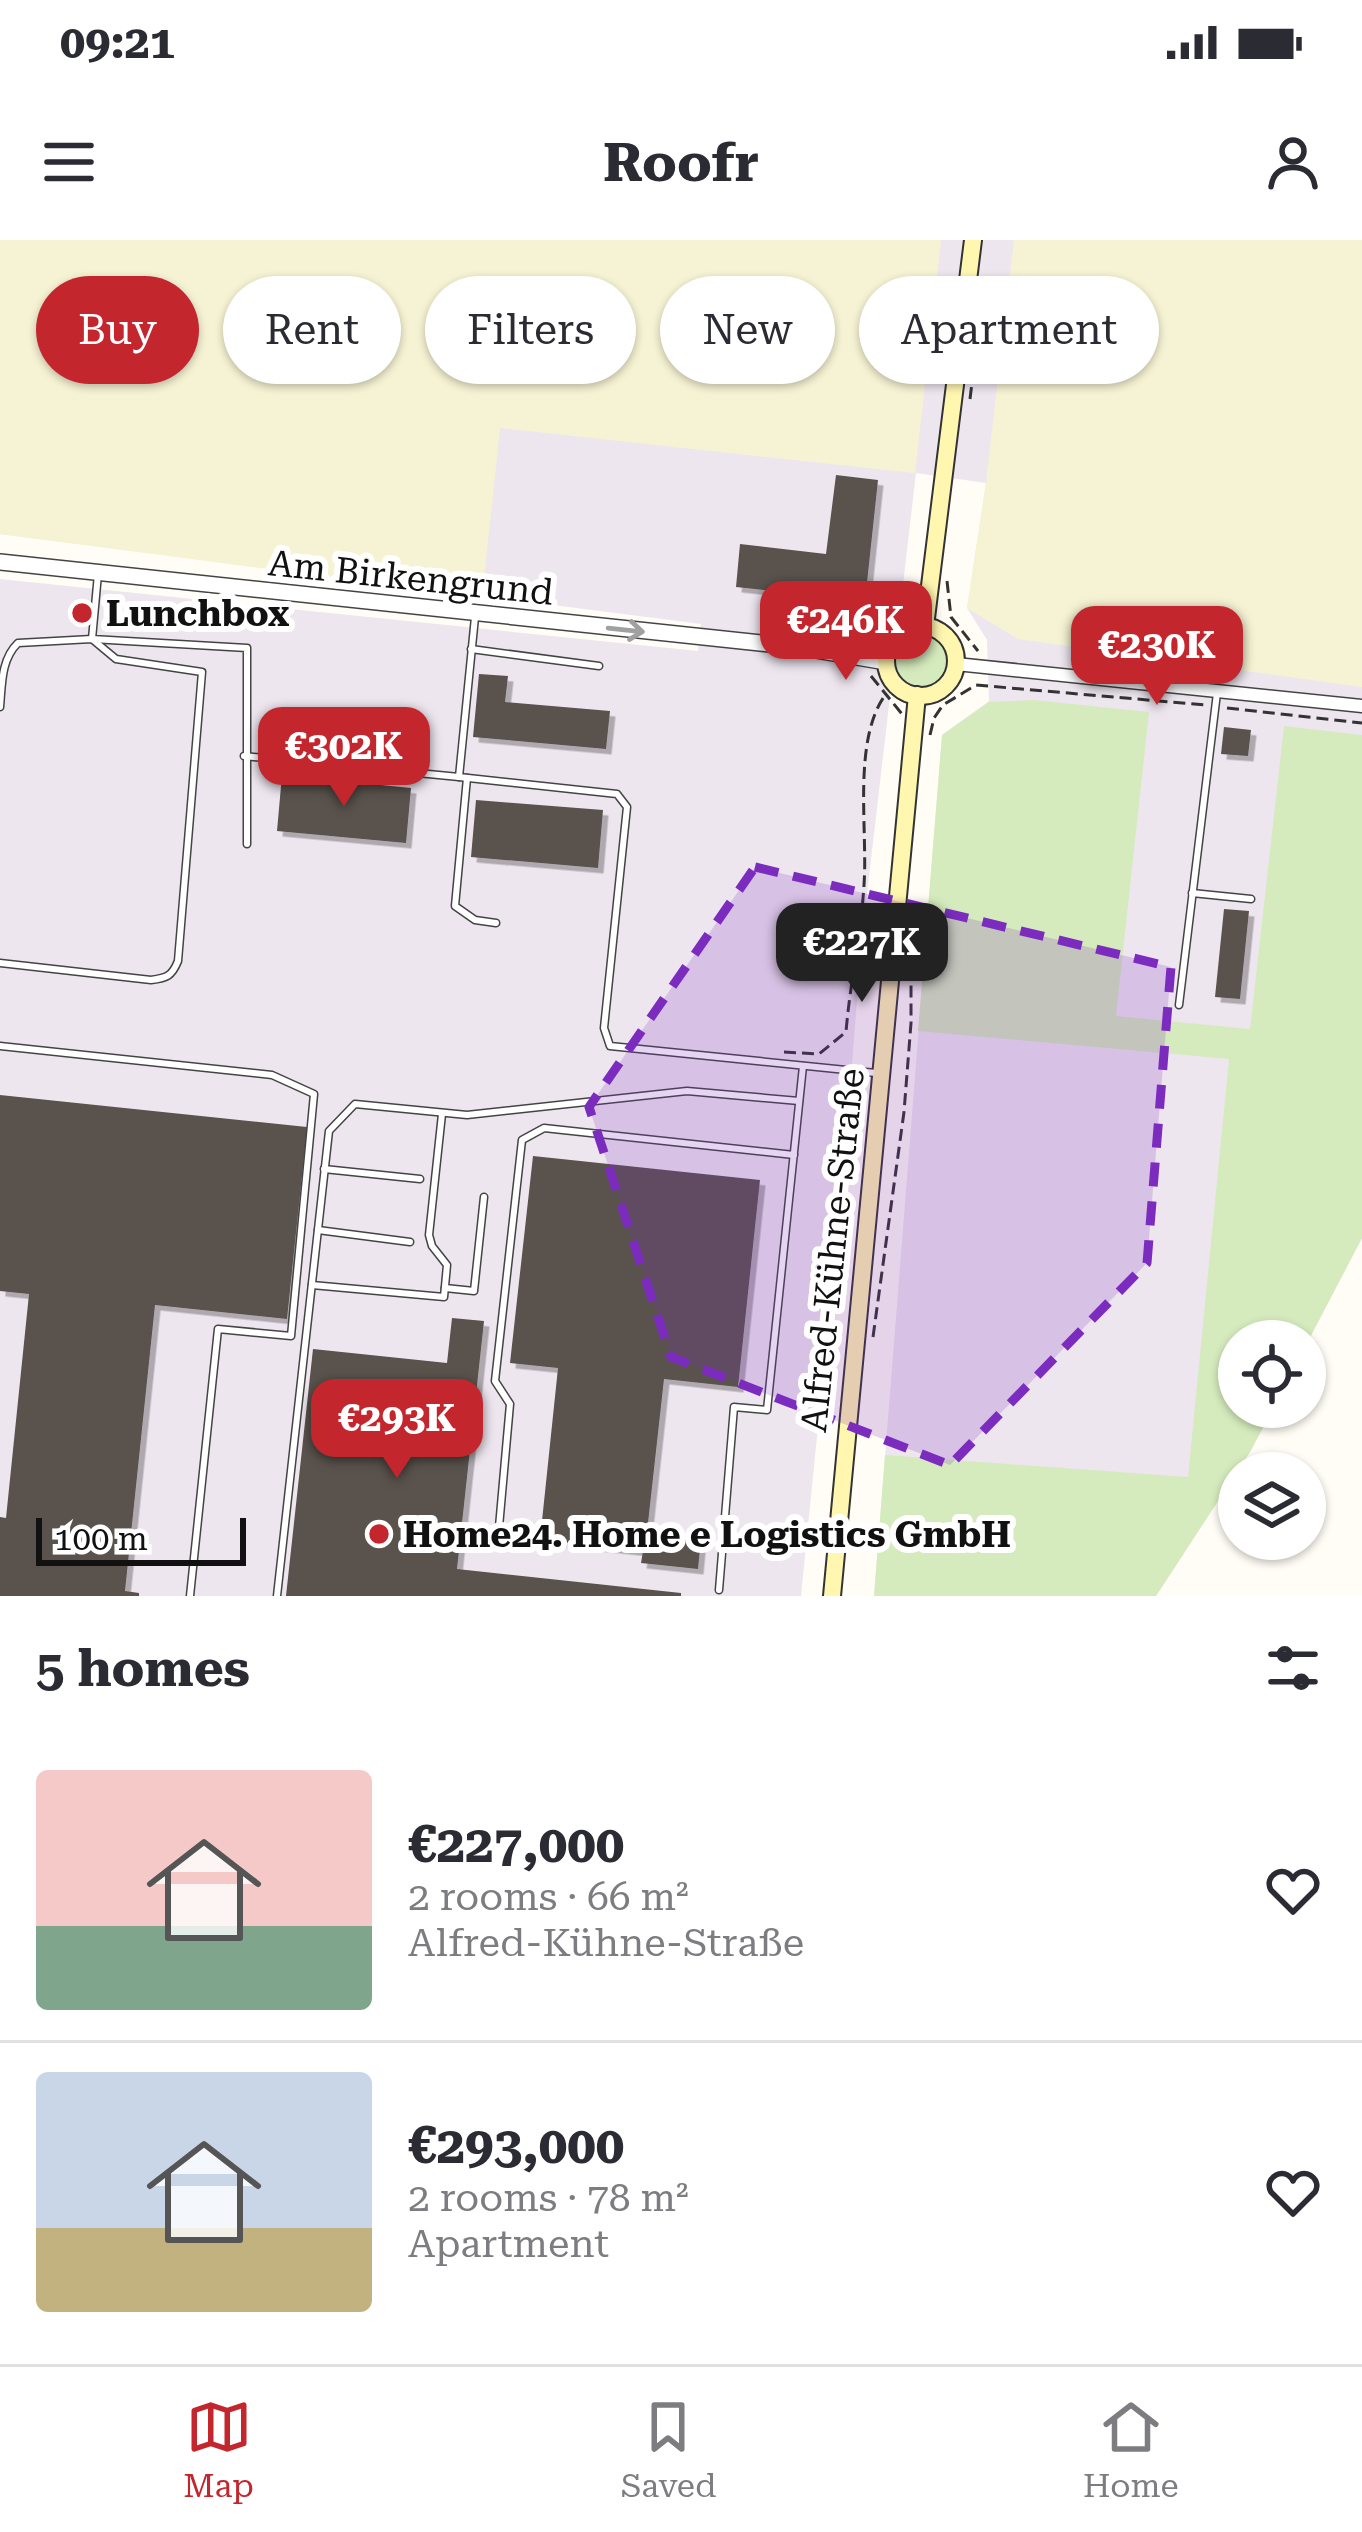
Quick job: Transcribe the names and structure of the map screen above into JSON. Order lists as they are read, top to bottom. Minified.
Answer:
{"streets":{"main road":["Alfred-Kühne-Straße"],"street":["Am Birkengrund"]},"crossings":[["Am Birkengrund","Alfred-Kühne-Straße"]],"one_way":["Am Birkengrund"],"places":["Lunchbox","Home24. Home e Logistics GmbH"],"scale_bar":"100 m","page":{"status":"09:21","header":"Roofr","chip":["Buy","Rent","Filters","New","Apartment"],"price":["€246K","€230K","€302K","€227K","€293K"],"scale":"100 m","heading":"5 homes","list":[{"name":"€227,000","note":"2 rooms · 66 m² · Alfred-Kühne-Straße"},{"name":"€293,000","note":"2 rooms · 78 m² · Apartment"}],"tabs":["Map","Saved","Home"]}}
